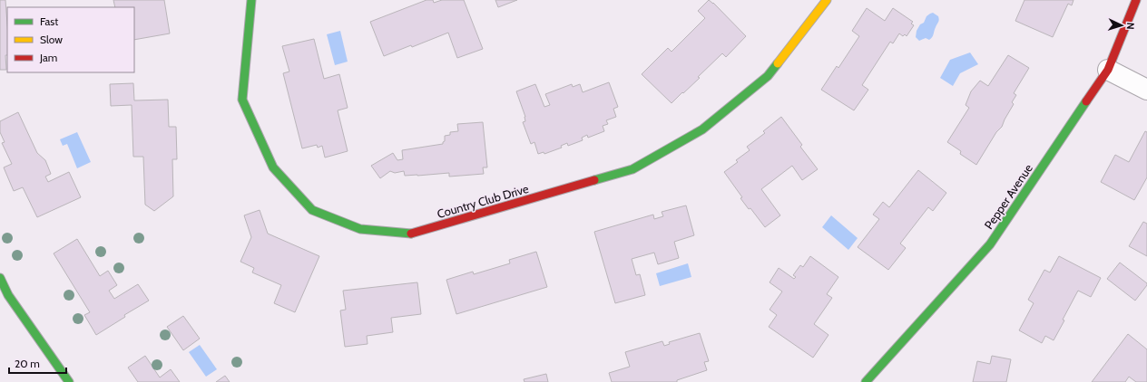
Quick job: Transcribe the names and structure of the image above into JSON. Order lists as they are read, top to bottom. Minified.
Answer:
{"streets":{"street":["Pepper Avenue","Country Club Drive"]},"legend":["Fast","Slow","Jam"],"scale_bar":"20 m","north":"right"}
